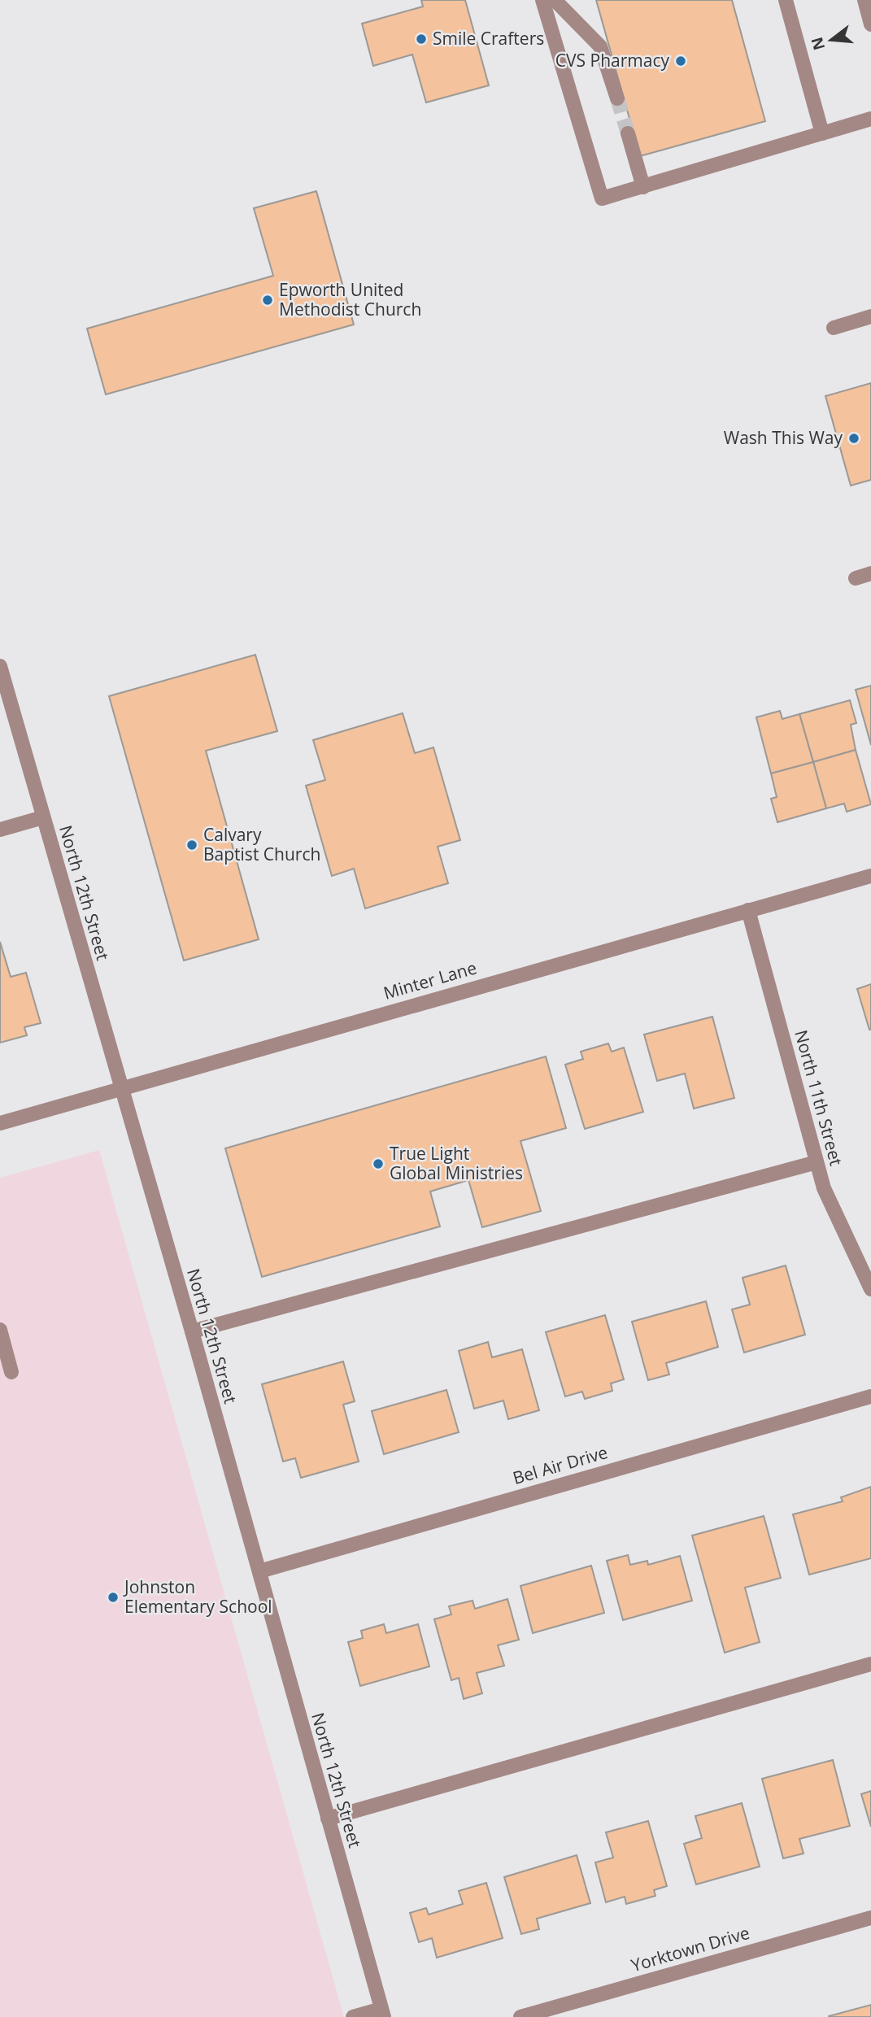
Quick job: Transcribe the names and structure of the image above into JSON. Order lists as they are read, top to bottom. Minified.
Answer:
{"streets":{"street":["North 12th Street","Minter Lane","North 11th Street","Bel Air Drive","Yorktown Drive"]},"crossings":[["North 12th Street","Minter Lane"],["North 12th Street","Bel Air Drive"],["Minter Lane","North 11th Street"]],"places":["Smile Crafters","CVS Pharmacy","Epworth United Methodist Church","Wash This Way","Calvary Baptist Church","True Light Global Ministries","Johnston Elementary School"],"north":"left"}
